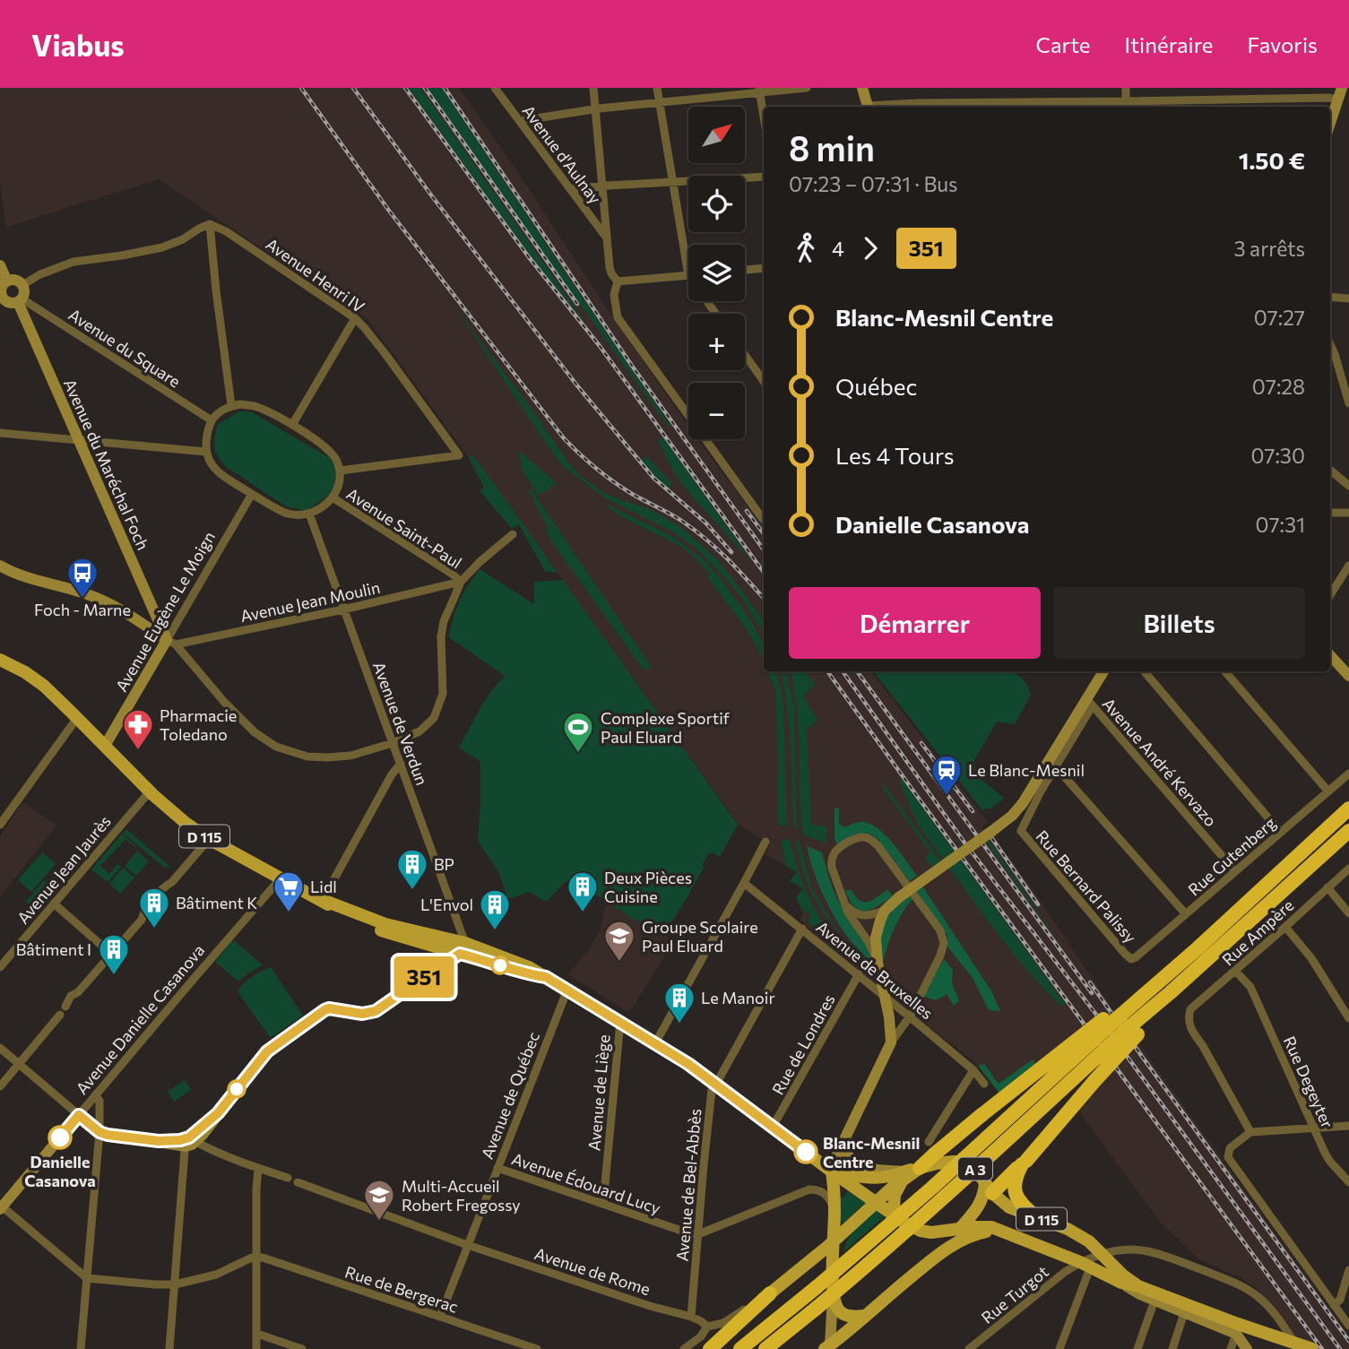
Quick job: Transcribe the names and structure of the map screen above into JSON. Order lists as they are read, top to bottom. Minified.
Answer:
{"streets":{"highway":["A 3"],"main road":["D 115"],"street":["Avenue d'Aulnay","Avenue Henri IV","Avenue du Square","Avenue du Maréchal Foch","Avenue Saint-Paul","Avenue Jean Moulin","Avenue Eugène Le Moign","Avenue de Verdun","Avenue André Kervazo","Rue Gutenberg","Avenue Jean Jaurès","Rue Bernard Palissy","Rue Ampère","Avenue de Bruxelles","Avenue Danielle Casanova","Rue de Londres","Rue Degeyter","Avenue de Liège","Avenue de Québec","Avenue Édouard Lucy","Avenue de Bel-Abbès","Avenue de Rome","Rue de Bergerac","Rue Turgot"]},"crossings":[["Avenue Henri IV","Avenue du Square"],["Avenue Henri IV","Avenue Saint-Paul"],["Avenue Henri IV","Avenue Eugène Le Moign"],["Avenue Henri IV","Avenue de Verdun"],["Avenue du Square","Avenue du Maréchal Foch"],["Avenue du Square","Avenue Saint-Paul"],["Avenue du Square","Avenue Eugène Le Moign"],["Avenue du Square","Avenue de Verdun"],["Avenue Saint-Paul","Avenue Jean Moulin"],["Avenue Saint-Paul","Avenue Eugène Le Moign"],["Avenue Saint-Paul","Avenue de Verdun"],["Avenue Jean Moulin","Avenue Eugène Le Moign"],["Avenue Jean Moulin","Avenue de Verdun"],["Avenue Eugène Le Moign","Avenue de Verdun"],["Avenue Eugène Le Moign","D 115"],["Avenue de Verdun","D 115"],["Avenue André Kervazo","Rue Gutenberg"],["D 115","Avenue Jean Jaurès"],["D 115","Avenue Danielle Casanova"],["D 115","Rue de Londres"],["D 115","Avenue de Liège"],["D 115","Avenue de Québec"],["D 115","Avenue de Bel-Abbès"],["D 115","Rue Turgot"],["Rue Gutenberg","Rue Bernard Palissy"],["Rue Ampère","Rue Degeyter"],["Avenue de Bruxelles","Rue de Londres"],["Avenue de Bruxelles","Avenue de Bel-Abbès"],["Avenue de Liège","Avenue Édouard Lucy"],["Avenue de Québec","Avenue Édouard Lucy"],["Avenue de Québec","Avenue de Rome"],["Avenue de Québec","Rue de Bergerac"],["Avenue Édouard Lucy","Avenue de Bel-Abbès"],["Avenue de Bel-Abbès","Avenue de Rome"]],"places":{"bus stop":["Foch - Marne"],"pharmacy":["Pharmacie Toledano"],"sports":["Complexe Sportif Paul Eluard"],"station":["Le Blanc-Mesnil"],"building":["BP","Deux Pièces Cuisine","Bâtiment K","L'Envol","Bâtiment I","Le Manoir"],"supermarket":["Lidl"],"school or university":["Groupe Scolaire Paul Eluard","Multi-Accueil Robert Fregossy"],"other":["Danielle Casanova","Blanc-Mesnil Centre"]},"lines":["bus line 351"],"north":"top right","page":{"header":"Viabus","nav":["Carte","Itinéraire","Favoris"],"on_map":"351","map_buttons":["+","−"],"heading":["8 min","07:23 – 07:31 · Bus","1.50 €"],"legs":["4","351","3 arrêts"],"list":[{"name":"Blanc-Mesnil Centre","value":"07:27"},{"name":"Québec","value":"07:28"},{"name":"Les 4 Tours","value":"07:30"},{"name":"Danielle Casanova","value":"07:31"}],"buttons":["Démarrer","Billets"]}}
